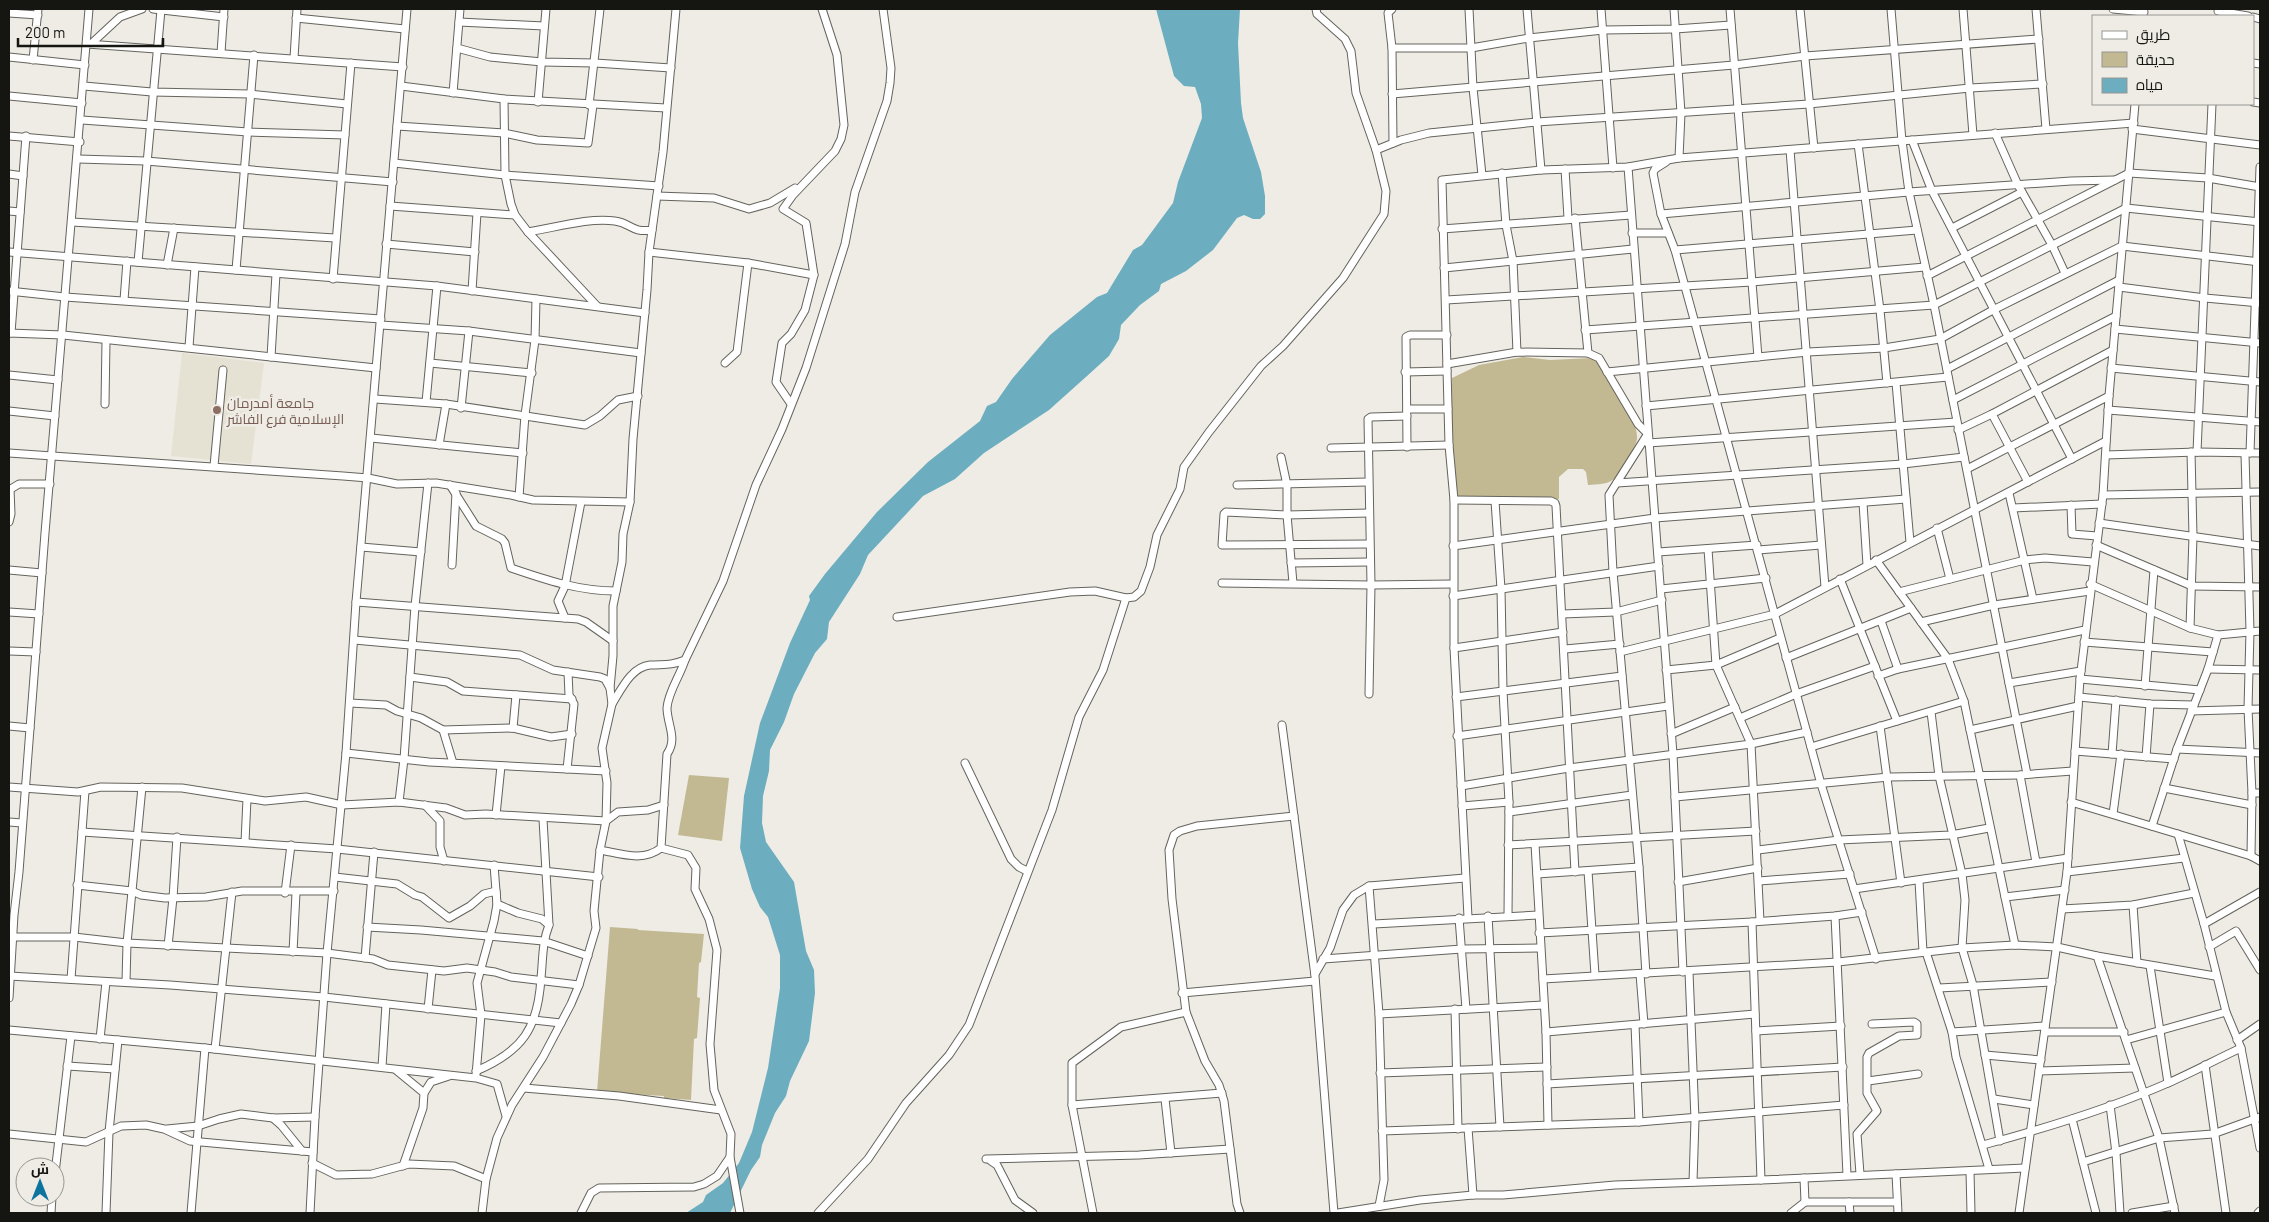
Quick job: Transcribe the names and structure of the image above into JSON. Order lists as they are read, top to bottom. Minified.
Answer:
{"places":["جامعة أمدرمان الإسلامية فرع الفاشر"],"legend":["طريق","حديقة","مياه"],"scale_bar":"200 m","north":"top"}
